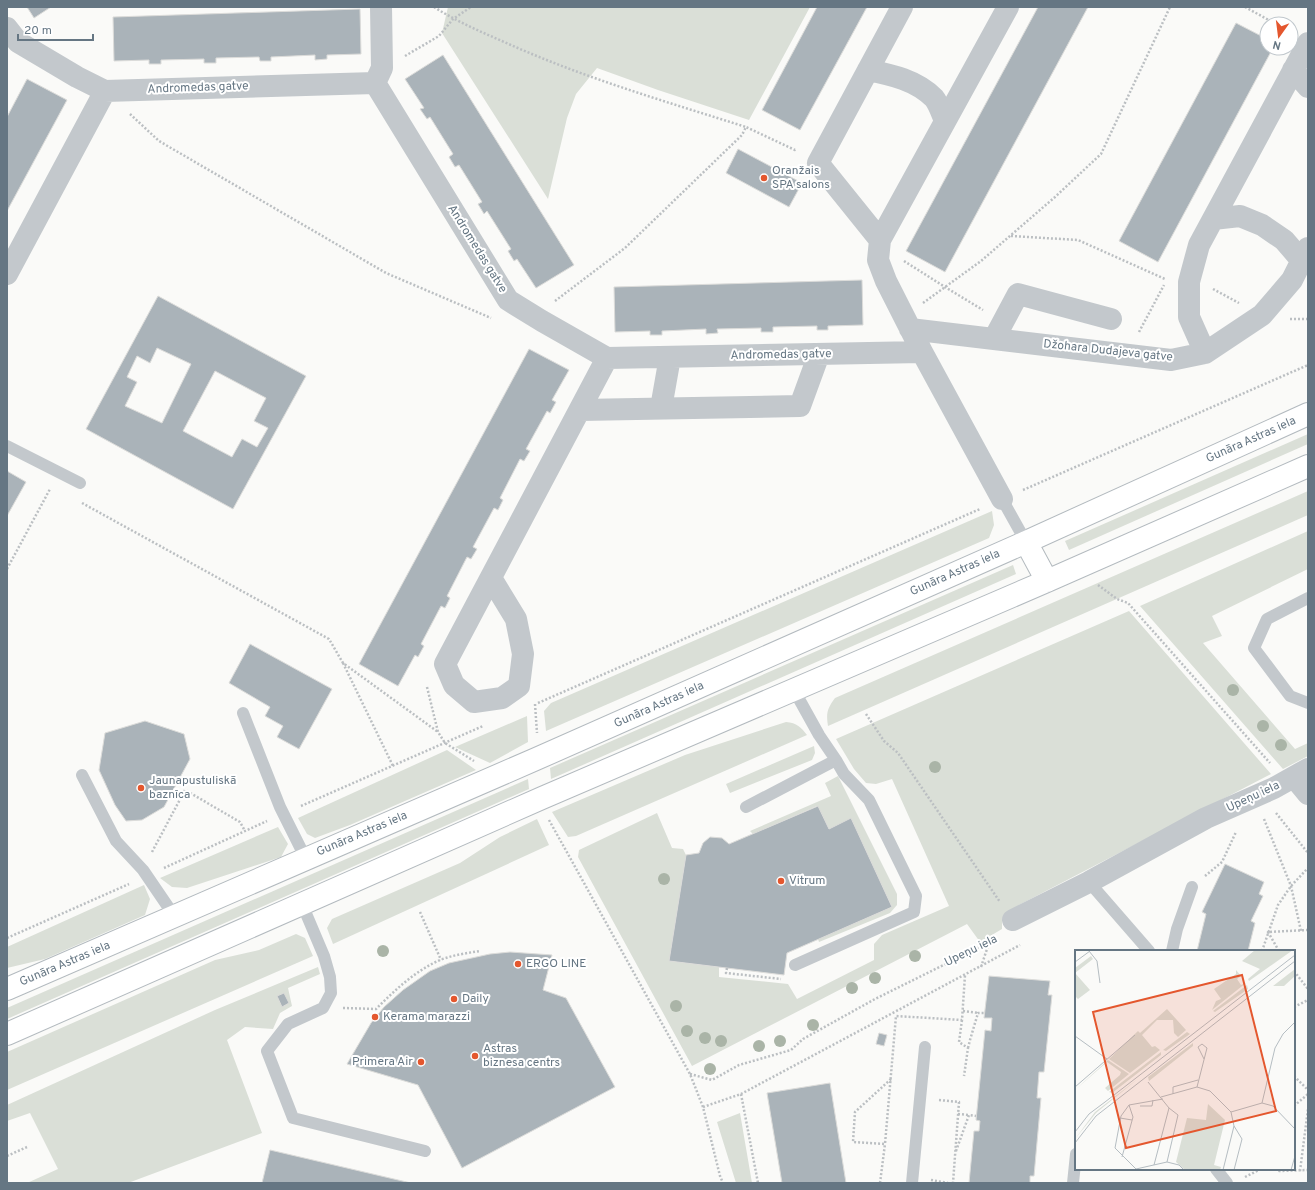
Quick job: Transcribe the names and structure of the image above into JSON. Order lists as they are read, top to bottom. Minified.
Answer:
{"streets":{"main road":["Gunāra Astras iela"],"street":["Andromedas gatve","Džohara Dudajeva gatve","Upeņu iela"]},"places":["Oranžais SPA salons","Jaunapustuliskā baznīca","Vitrum","ERGO LINE","Daily","Kerama marazzi","Astras biznesa centrs","Primera Air"],"scale_bar":"20 m","north":"bottom"}
